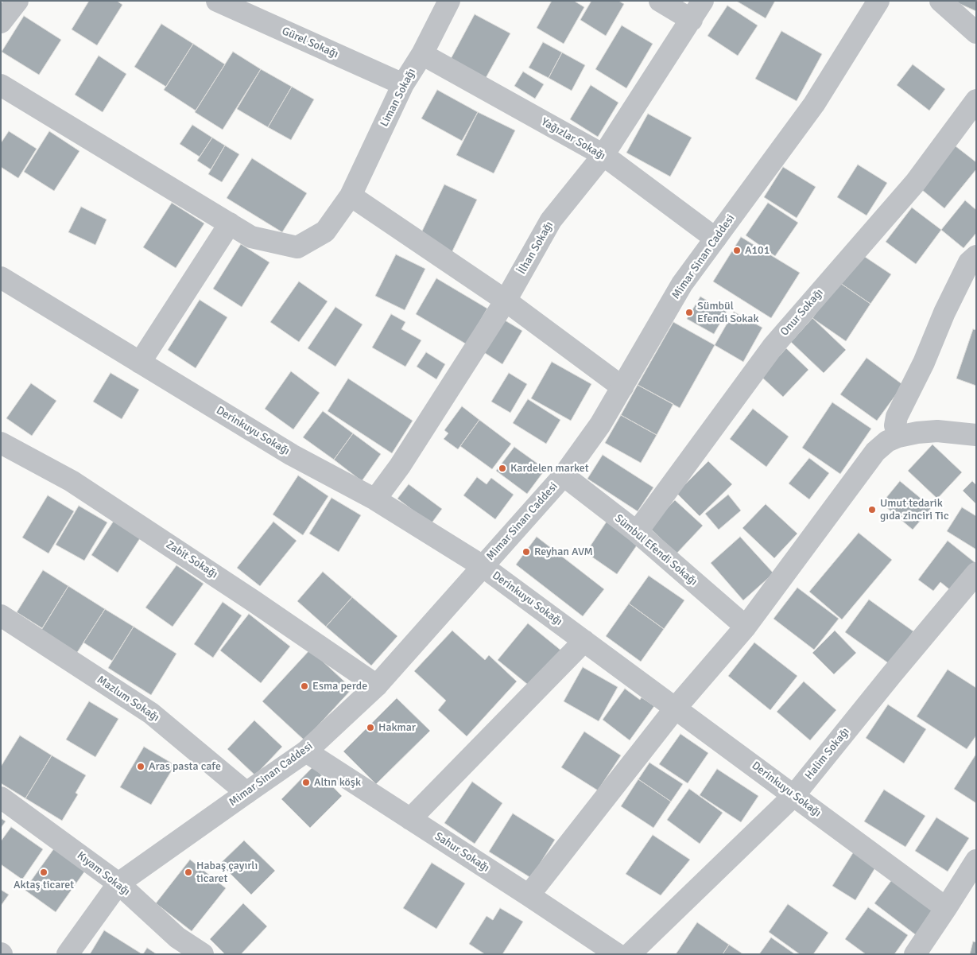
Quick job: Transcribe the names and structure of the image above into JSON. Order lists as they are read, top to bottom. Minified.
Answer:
{"streets":{"street":["Gürel Sokağı","Liman Sokağı","Yağızlar Sokağı","İlhan Sokağı","Mimar Sinan Caddesi","Onur Sokağı","Derinkuyu Sokağı","Sümbül Efendi Sokağı","Zabit Sokağı","Mazlum Sokağı","Halim Sokağı","Sahur Sokağı","Kıyam Sokağı"]},"crossings":[["Gürel Sokağı","Liman Sokağı"],["Liman Sokağı","Yağızlar Sokağı"],["Yağızlar Sokağı","İlhan Sokağı"],["Yağızlar Sokağı","Mimar Sinan Caddesi"],["İlhan Sokağı","Derinkuyu Sokağı"],["Mimar Sinan Caddesi","Derinkuyu Sokağı"],["Mimar Sinan Caddesi","Sümbül Efendi Sokağı"],["Mimar Sinan Caddesi","Zabit Sokağı"],["Mimar Sinan Caddesi","Mazlum Sokağı"],["Mimar Sinan Caddesi","Sahur Sokağı"],["Mimar Sinan Caddesi","Kıyam Sokağı"],["Onur Sokağı","Sümbül Efendi Sokağı"],["Derinkuyu Sokağı","Halim Sokağı"]],"places":["A101","Sümbül Efendi Sokak","Kardelen market","Umut tedarik gıda zinciri Tic","Reyhan AVM","Esma perde","Hakmar","Aras pasta cafe","Altın köşk","Aktaş ticaret","Habaş çayırlı ticaret"]}
